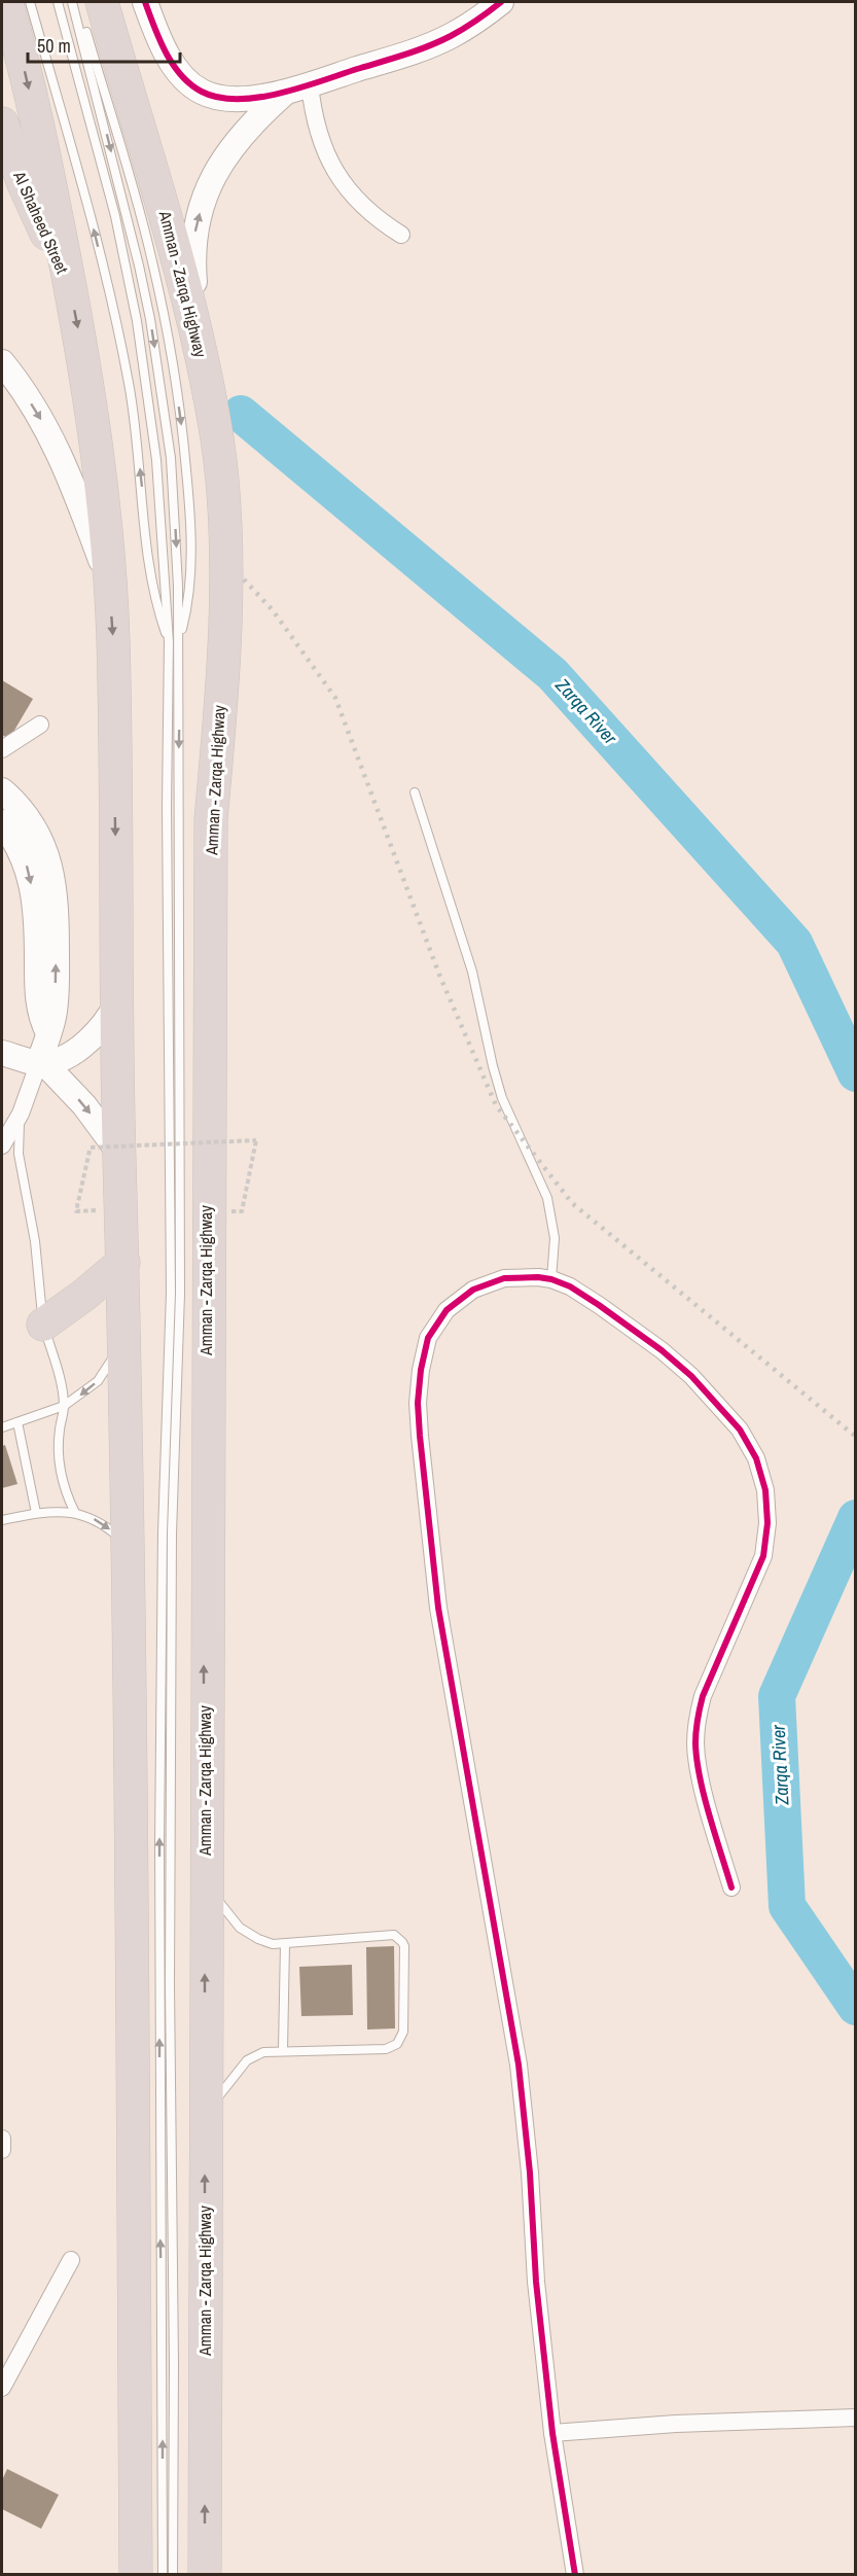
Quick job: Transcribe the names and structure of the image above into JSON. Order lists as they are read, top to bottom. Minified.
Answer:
{"streets":{"highway":["Al Shaheed Street","Amman - Zarqa Highway"]},"water":["Zarqa River"],"scale_bar":"50 m"}
